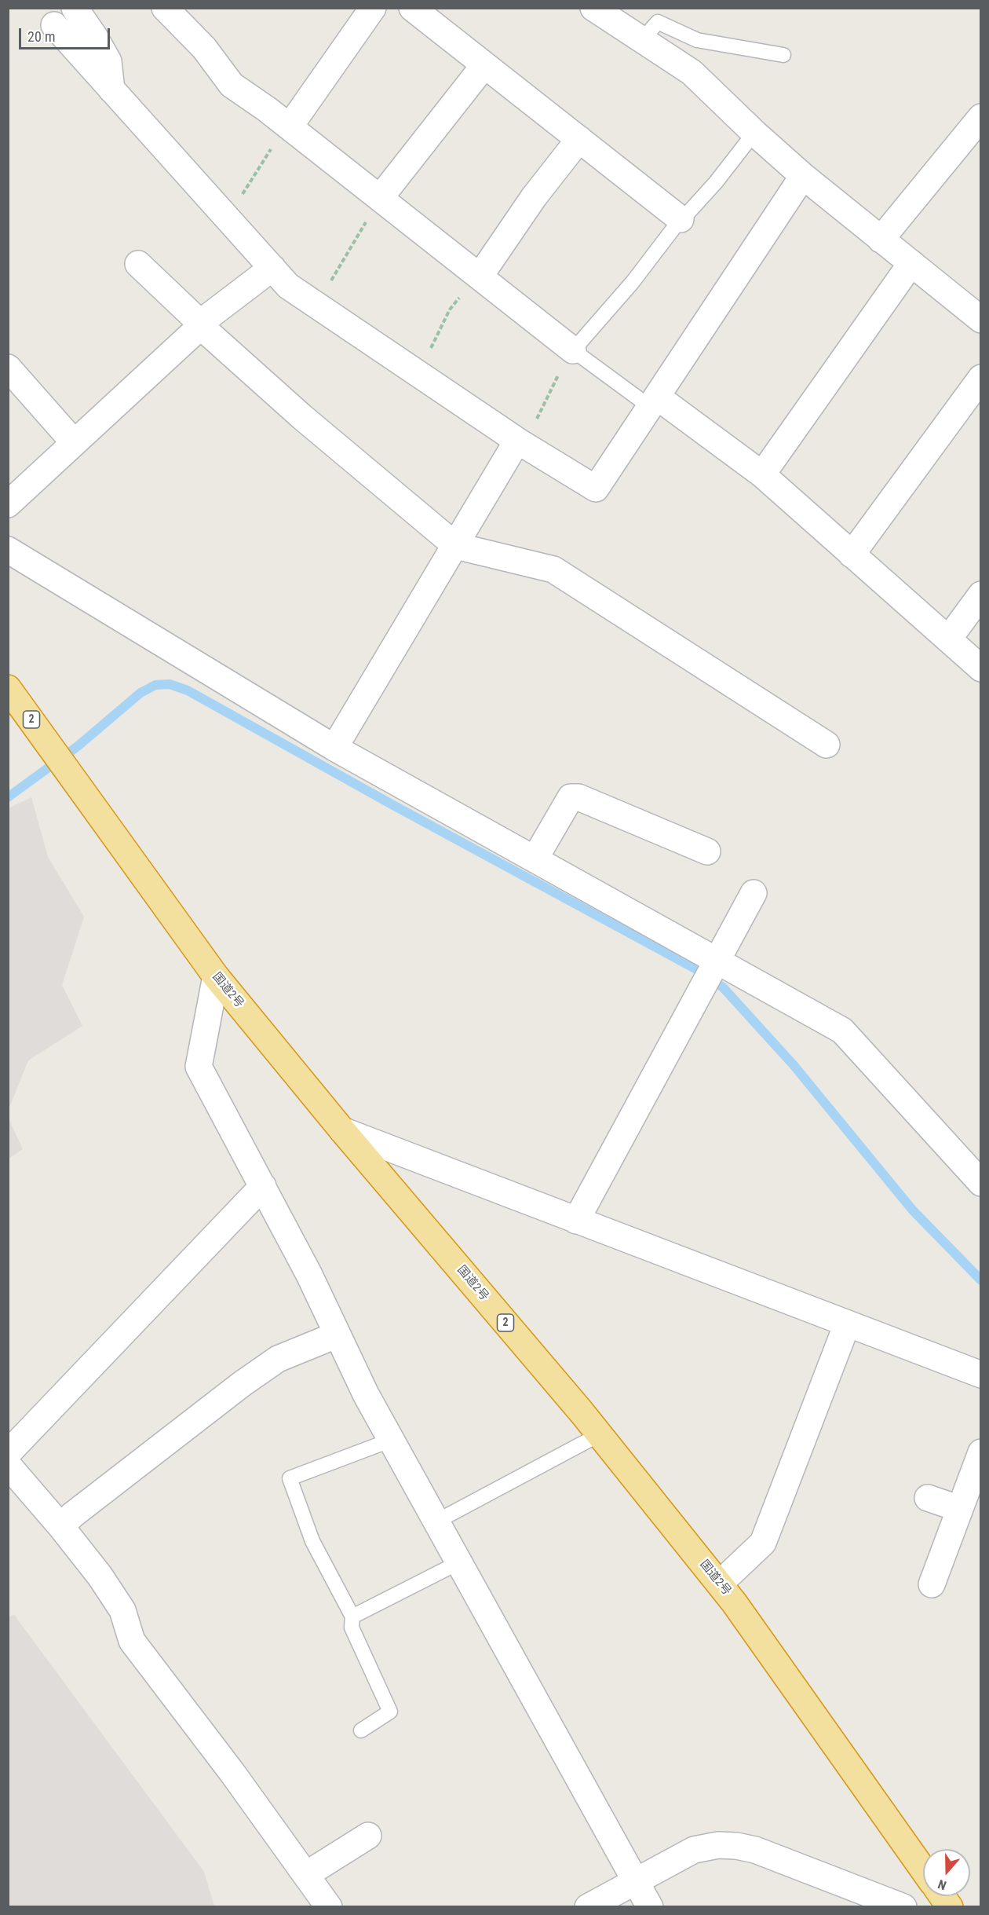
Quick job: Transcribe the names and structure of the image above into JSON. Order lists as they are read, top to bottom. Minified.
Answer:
{"streets":{"highway":["2","国道2号"]},"scale_bar":"20 m","north":"bottom"}
